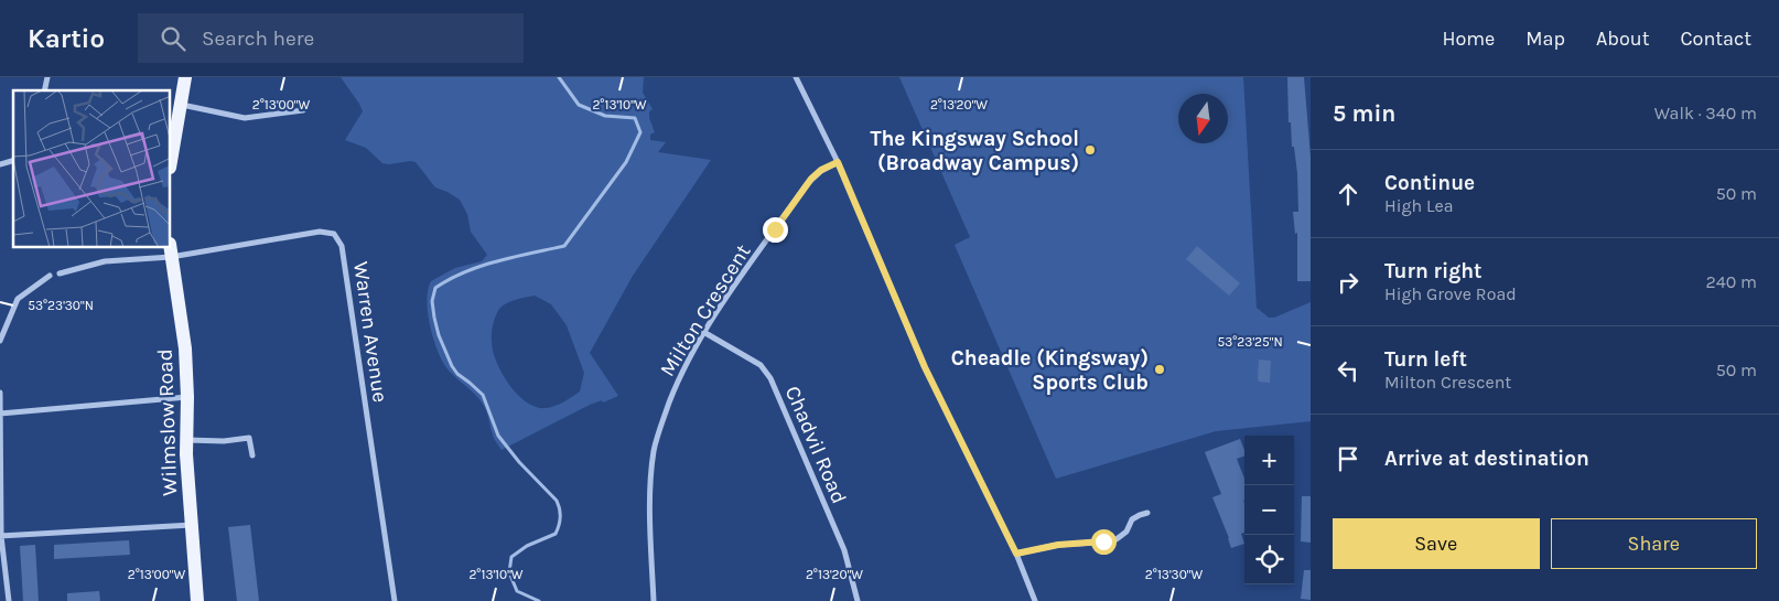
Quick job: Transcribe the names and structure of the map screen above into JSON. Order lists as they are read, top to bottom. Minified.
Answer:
{"streets":{"main road":["Wilmslow Road"],"street":["Milton Crescent","Warren Avenue","Chadvil Road"]},"crossings":[["Milton Crescent","Chadvil Road"],["Warren Avenue","Wilmslow Road"]],"places":["The Kingsway School (Broadway Campus)","Cheadle (Kingsway) Sports Club"],"north":"bottom","page":{"header":"Kartio","search":"Search here","nav":["Home","Map","About","Contact"],"heading":["5 min","Walk · 340 m"],"list":[["Continue","High Lea","50 m"],["Turn right","High Grove Road","240 m"],["Turn left","Milton Crescent","50 m"],"Arrive at destination"],"map_buttons":["+","−"],"buttons":["Save","Share"]},"coordinates":["2°13'00\"W","2°13'10\"W","2°13'20\"W","53°23'30\"N","53°23'25\"N","2°13'30\"W"]}
